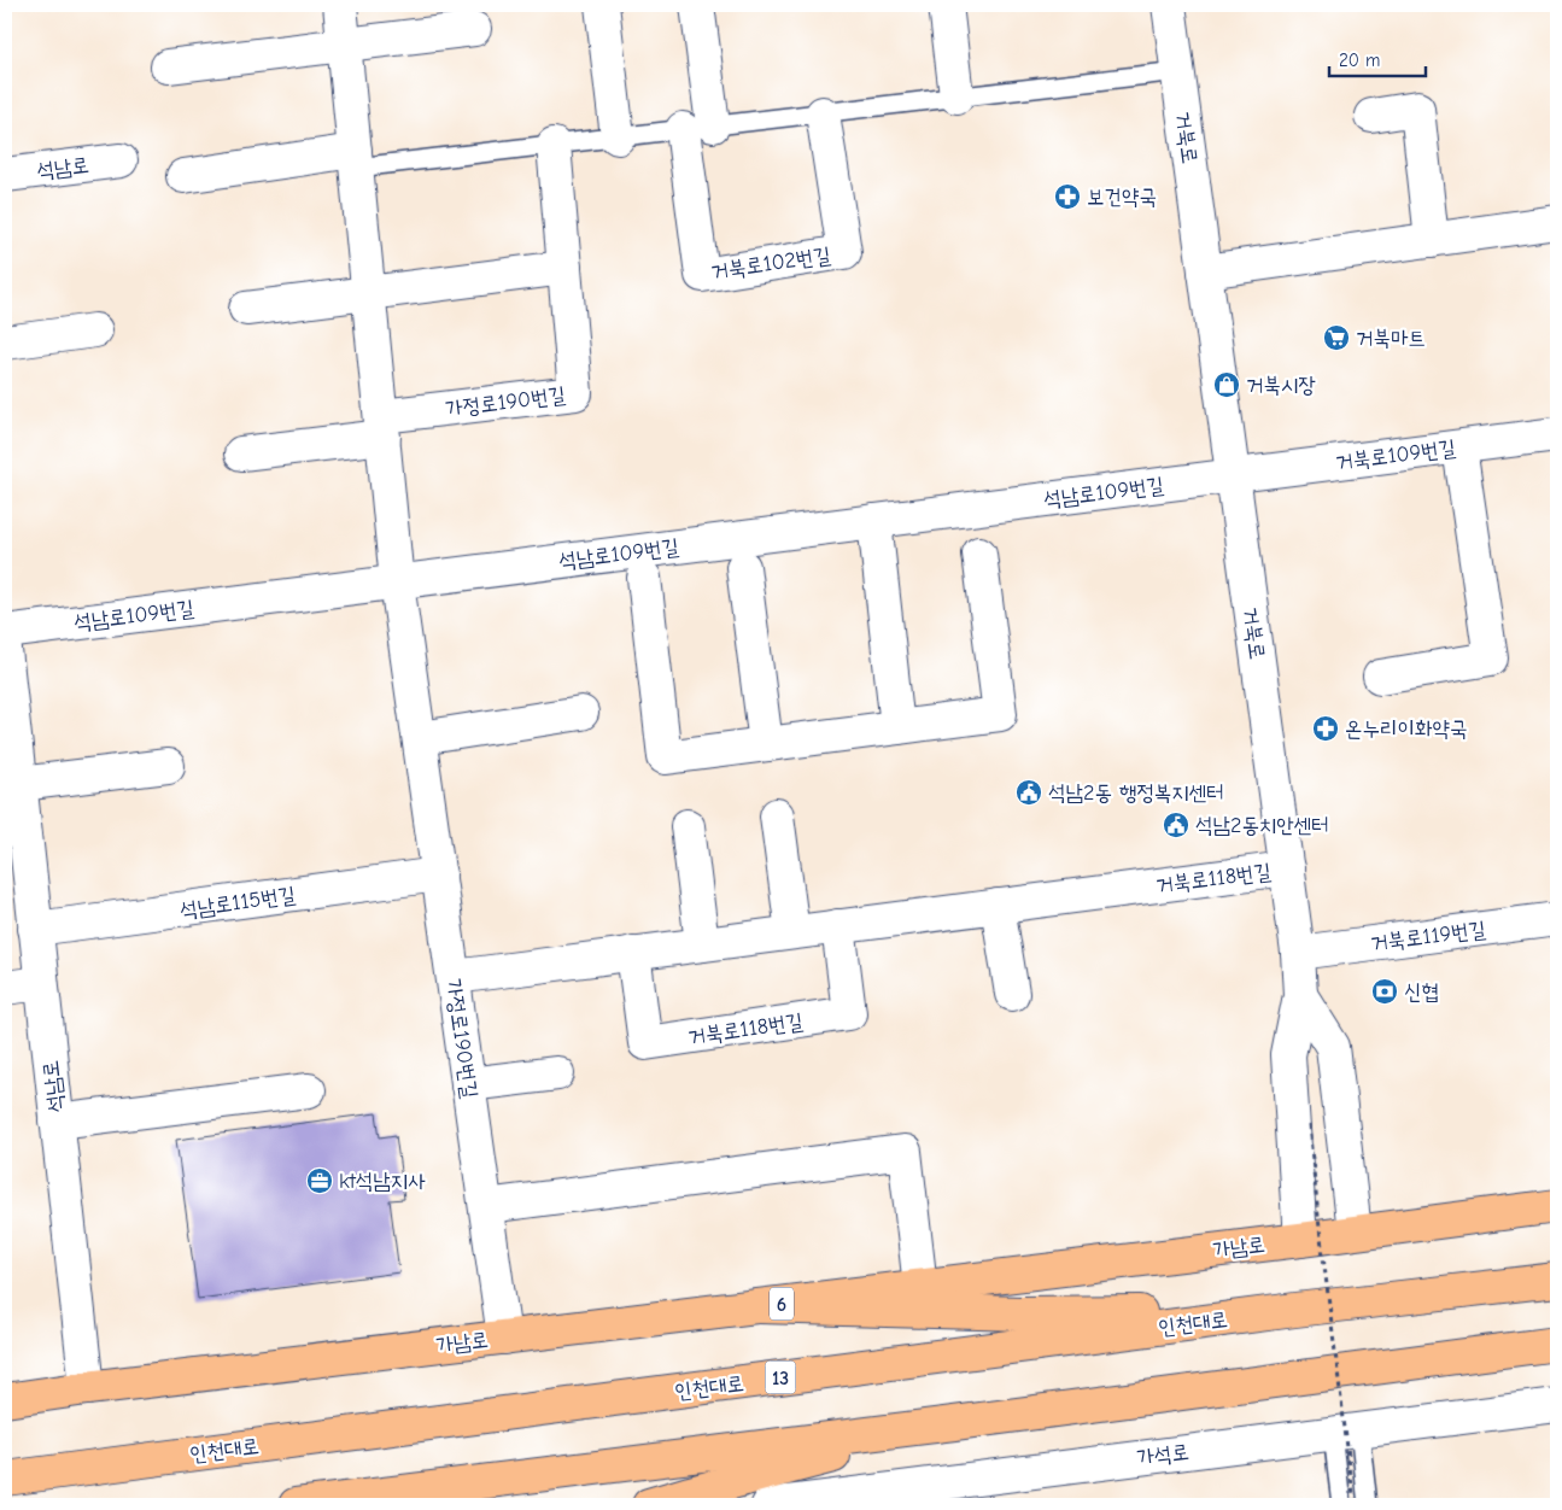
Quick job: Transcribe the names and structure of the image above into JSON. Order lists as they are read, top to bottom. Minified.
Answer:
{"streets":{"main road":["가남로","6","인천대로","13"],"street":["거북로","석남로","거북로102번길","가정로190번길","거북로109번길","석남로109번길","거북로118번길","석남로115번길","거북로119번길","가석로"]},"crossings":[["거북로","거북로109번길"],["거북로","석남로109번길"],["거북로","거북로118번길"],["거북로","거북로119번길"],["석남로","석남로115번길"],["석남로","가남로"],["가정로190번길","석남로109번길"],["가정로190번길","거북로118번길"],["가정로190번길","석남로115번길"],["가정로190번길","가남로"],["거북로109번길","석남로109번길"]],"places":{"pharmacy":["보건약국","온누리이화약국"],"supermarket":["거북마트"],"shop":["거북시장"],"public building":["석남2동 행정복지센터","석남2동치안센터"],"bank":["신협"],"office":["kt석남지사"]},"scale_bar":"20 m"}
